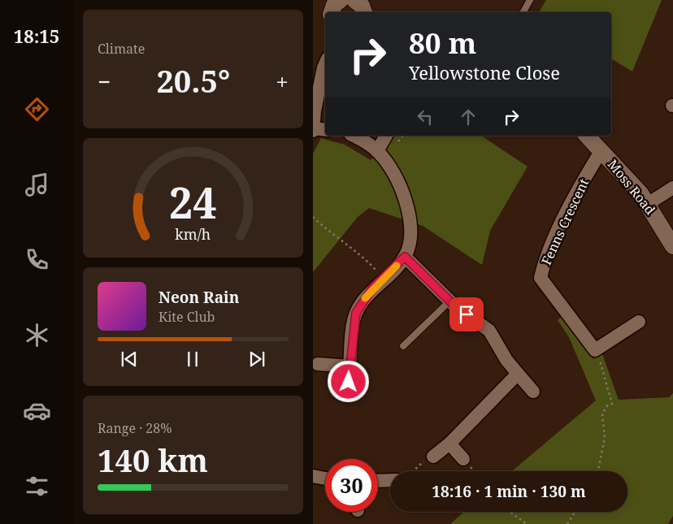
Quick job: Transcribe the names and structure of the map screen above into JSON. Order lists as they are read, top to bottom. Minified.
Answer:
{"streets":{"street":["Moss Road","Fenns Crescent"]},"crossings":[["Moss Road","Fenns Crescent"]],"page":{"tabs":"18:15","tile":["Climate",["Range · 28%","140 km"]],"turn":["80 m","Yellowstone Close"],"heat":["−","20.5°","+"],"song":["Neon Rain","Kite Club"],"limit":"30","trip":"18:16 · 1 min · 130 m","gauge":["24","km/h"]}}
